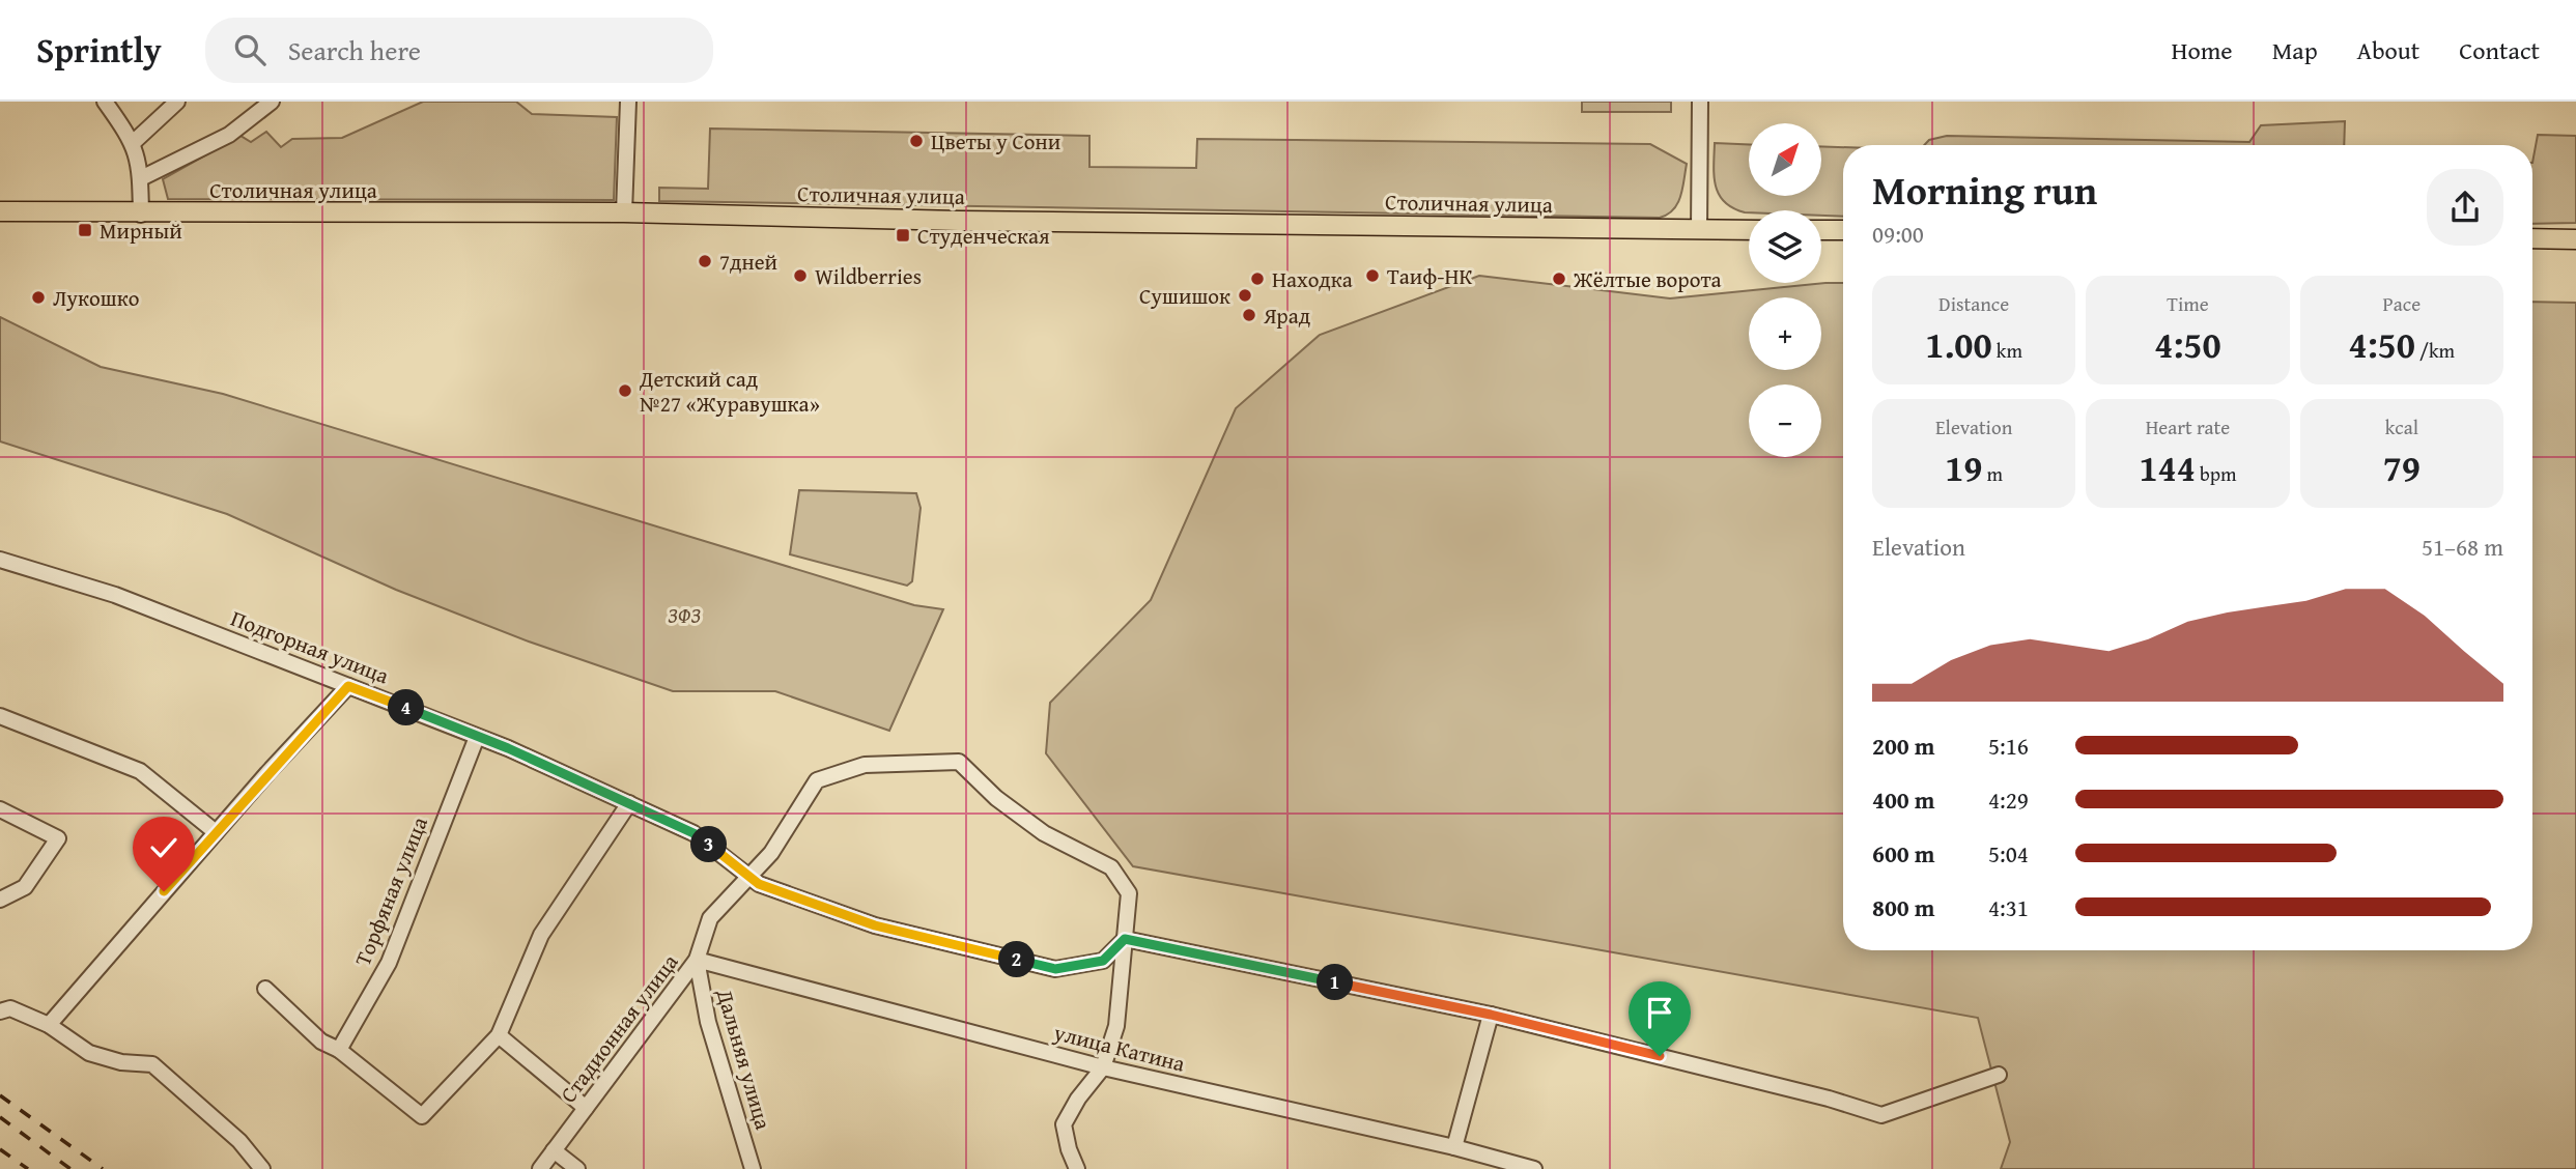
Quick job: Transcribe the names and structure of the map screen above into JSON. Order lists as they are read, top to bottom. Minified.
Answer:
{"streets":{"main road":["Столичная улица"],"street":["Подгорная улица","Торфяная улица","Стадионная улица","улица Катина","Дальняя улица"]},"crossings":[["Подгорная улица","Торфяная улица"],["Подгорная улица","Стадионная улица"],["Стадионная улица","улица Катина"],["Стадионная улица","Дальняя улица"],["улица Катина","Дальняя улица"]],"parks":["ЗФЗ"],"places":{"other":["Цветы у Сони","7дней","Wildberries","Таиф-НК","Находка","Жёлтые ворота","Сушишок","Лукошко","Ярад","Детский сад №27 «Журавушка»"],"transit":["Мирный","Студенческая"]},"north":"top right","page":{"header":"Sprintly","search":"Search here","nav":["Home","Map","About","Contact"],"map_buttons":["+","−"],"heading":["Morning run","09:00"],"stats":[["Distance","1.00 km"],["Time","4:50"],["Pace","4:50 /km"],["Elevation","19 m"],["Heart rate","144 bpm"],["kcal","79"]],"chart":["Elevation","51–68 m"],"pins":["4","3","2","1"],"list":[{"name":"200 m","note":"5:16"},{"name":"400 m","note":"4:29"},{"name":"600 m","note":"5:04"},{"name":"800 m","note":"4:31"}]}}
